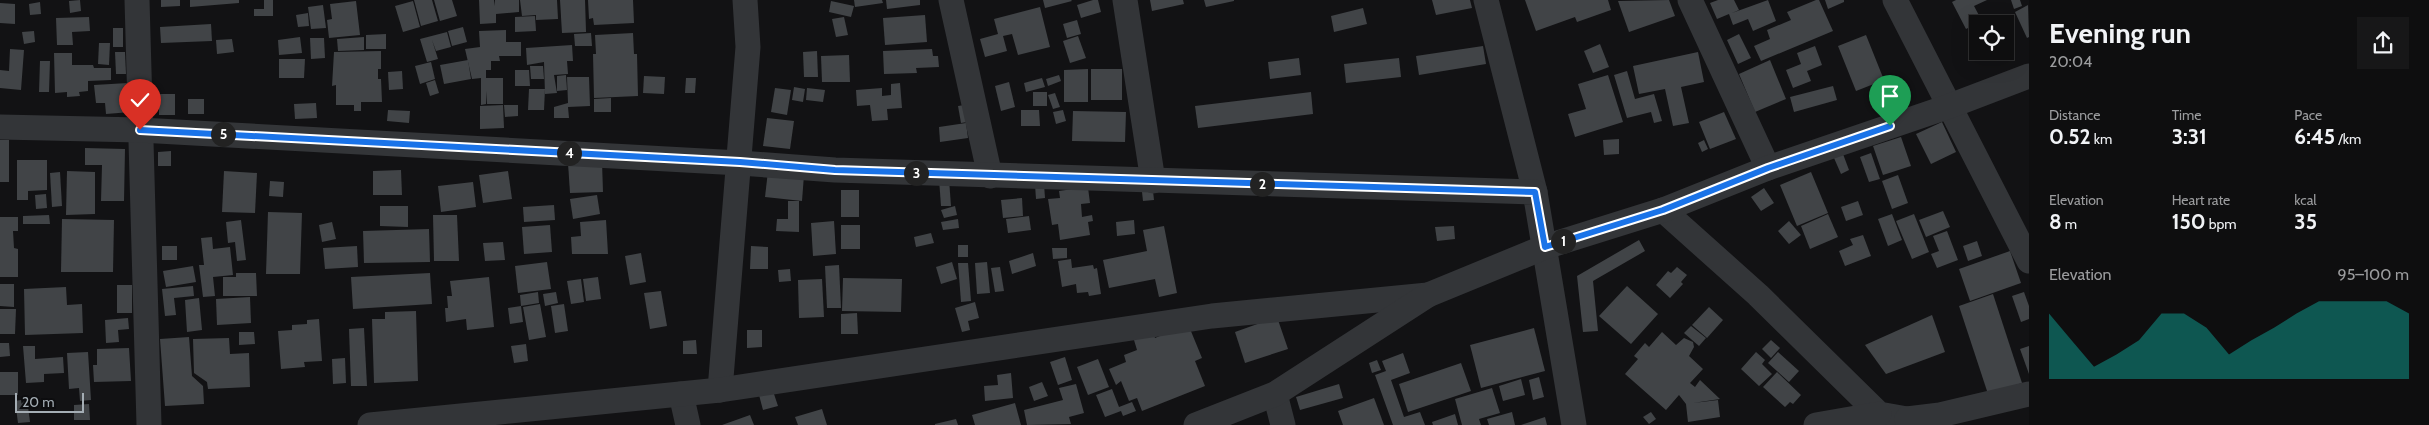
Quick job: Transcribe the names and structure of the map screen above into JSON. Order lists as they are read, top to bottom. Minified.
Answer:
{"scale_bar":"20 m","page":{"heading":["Evening run","20:04"],"stats":[["Distance","0.52 km"],["Time","3:31"],["Pace","6:45 /km"],["Elevation","8 m"],["Heart rate","150 bpm"],["kcal","35"]],"pins":["5","4","3","2","1"],"chart":["Elevation","95–100 m"],"scale":"20 m"}}
